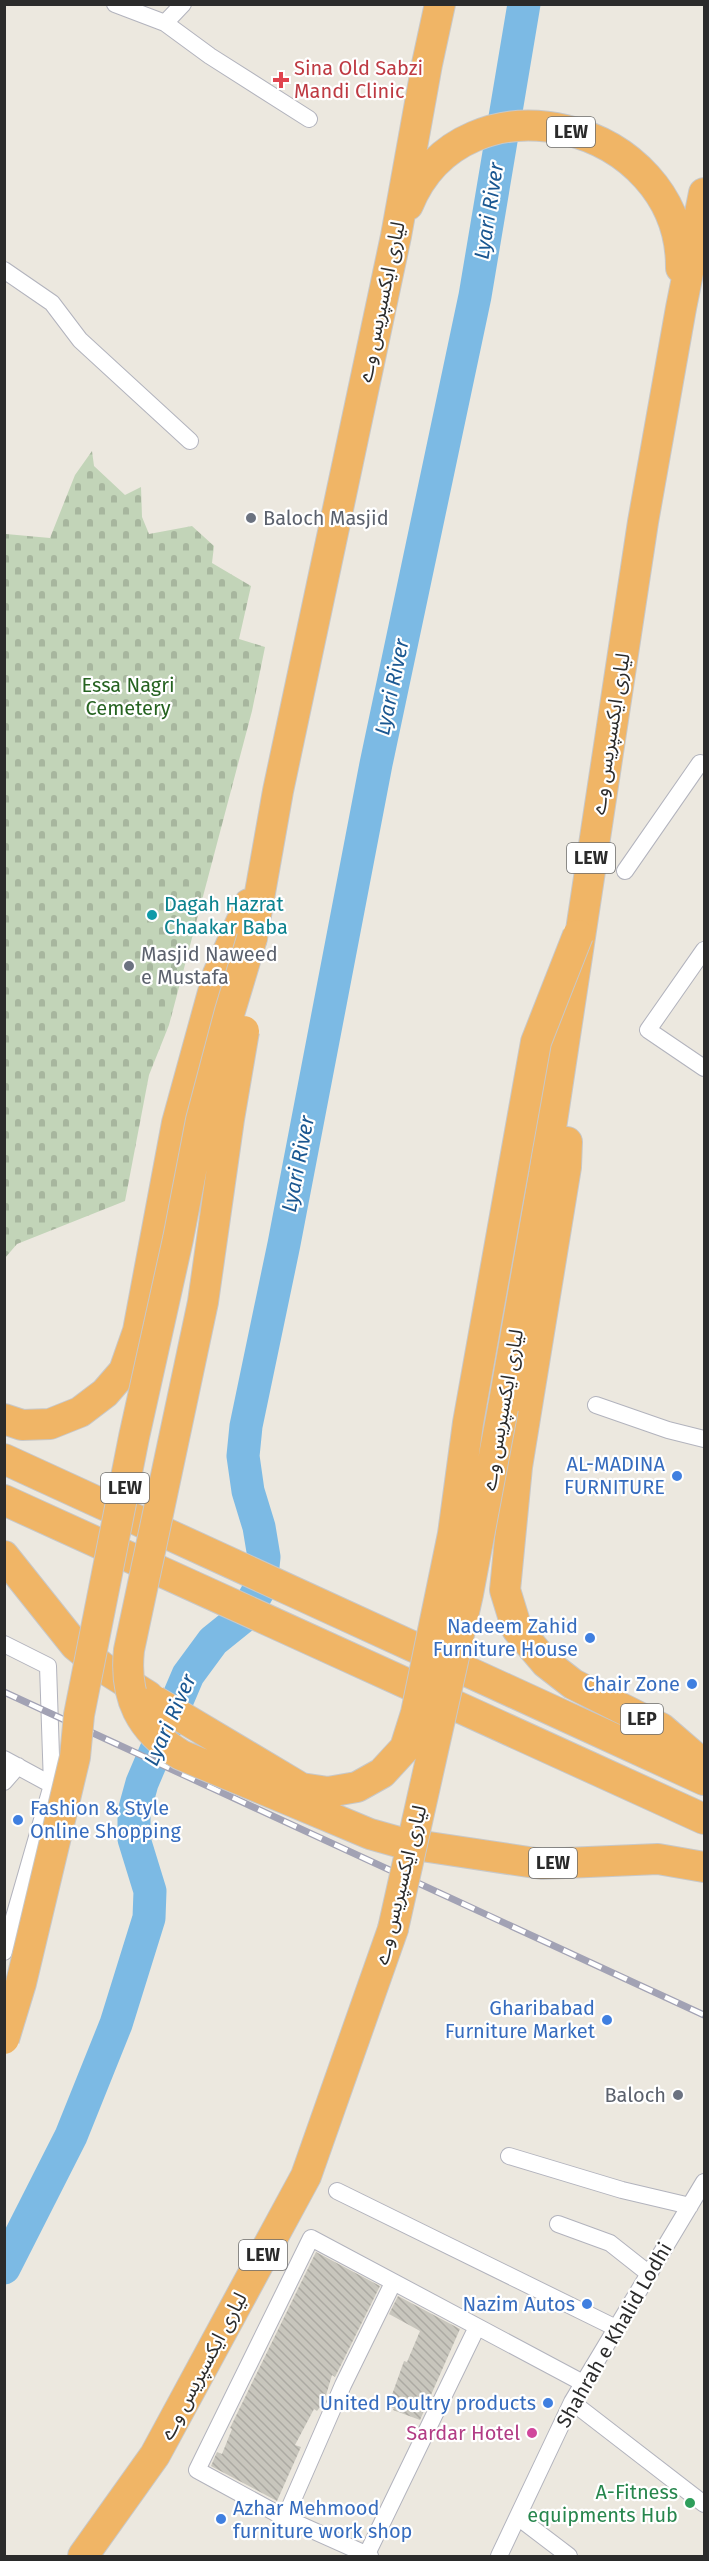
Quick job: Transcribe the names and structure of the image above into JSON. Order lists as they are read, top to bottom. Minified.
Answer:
{"streets":{"highway":["LEW","لیاری ایکسپریس وے","LEP"],"street":["Shahrah e Khalid Lodhi"]},"crossings":[["LEW","لیاری ایکسپریس وے"],["LEW","LEP"]],"water":["Lyari River"],"parks":["Essa Nagri Cemetery"],"places":{"health":["Sina Old Sabzi Mandi Clinic"],"other":["Baloch Masjid","Dagah Hazrat Chaakar Baba","Masjid Naweed e Mustafa","AL-MADINA FURNITURE","Nadeem Zahid Furniture House","Chair Zone","Fashion & Style Online Shopping","Gharibabad Furniture Market","Baloch","Nazim Autos","United Poultry products","Sardar Hotel","A-Fitness equipments Hub","Azhar Mehmood furniture work shop"]}}
